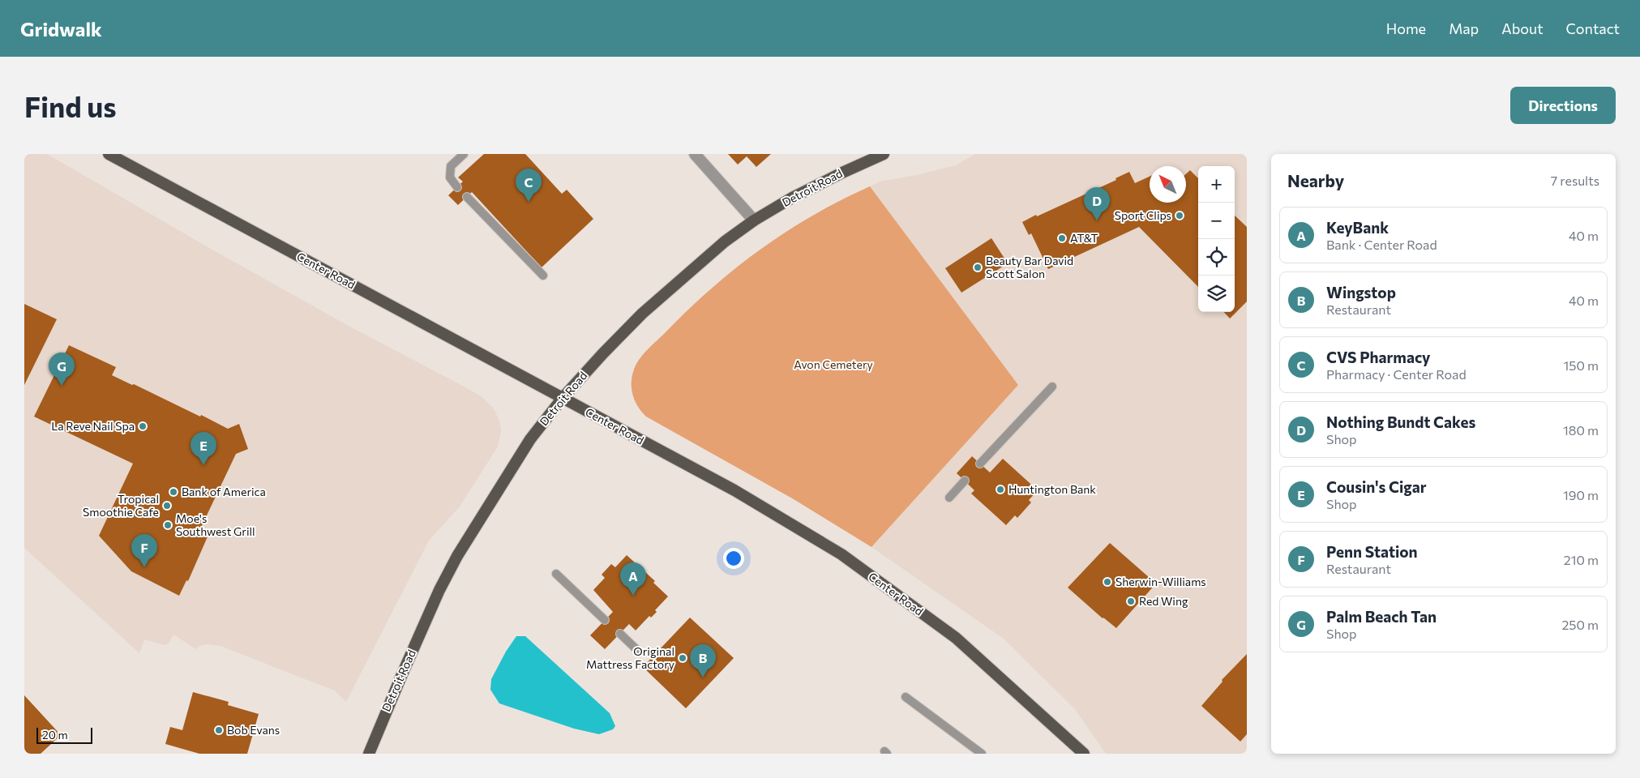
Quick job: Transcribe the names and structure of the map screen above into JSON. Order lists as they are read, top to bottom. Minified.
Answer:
{"streets":{"main road":["Detroit Road","Center Road"]},"crossings":[["Detroit Road","Center Road"]],"parks":["Avon Cemetery"],"places":["Sport Clips","AT&T","Beauty Bar David Scott Salon","La Reve Nail Spa","Huntington Bank","Bank of America","Tropical Smoothie Cafe","Moe's Southwest Grill","Sherwin-Williams","Red Wing","Original Mattress Factory","Bob Evans"],"scale_bar":"20 m","north":"top left","page":{"header":"Gridwalk","nav":["Home","Map","About","Contact"],"buttons":"Directions","title":"Find us","heading":["Nearby","7 results"],"map_buttons":["+","−"],"pins":["C","D","G","E","F","A","B"],"list":[{"mark":"A","name":"KeyBank","note":"Bank · Center Road","value":"40 m"},{"mark":"B","name":"Wingstop","note":"Restaurant","value":"40 m"},{"mark":"C","name":"CVS Pharmacy","note":"Pharmacy · Center Road","value":"150 m"},{"mark":"D","name":"Nothing Bundt Cakes","note":"Shop","value":"180 m"},{"mark":"E","name":"Cousin's Cigar","note":"Shop","value":"190 m"},{"mark":"F","name":"Penn Station","note":"Restaurant","value":"210 m"},{"mark":"G","name":"Palm Beach Tan","note":"Shop","value":"250 m"}],"scale":"20 m"}}
